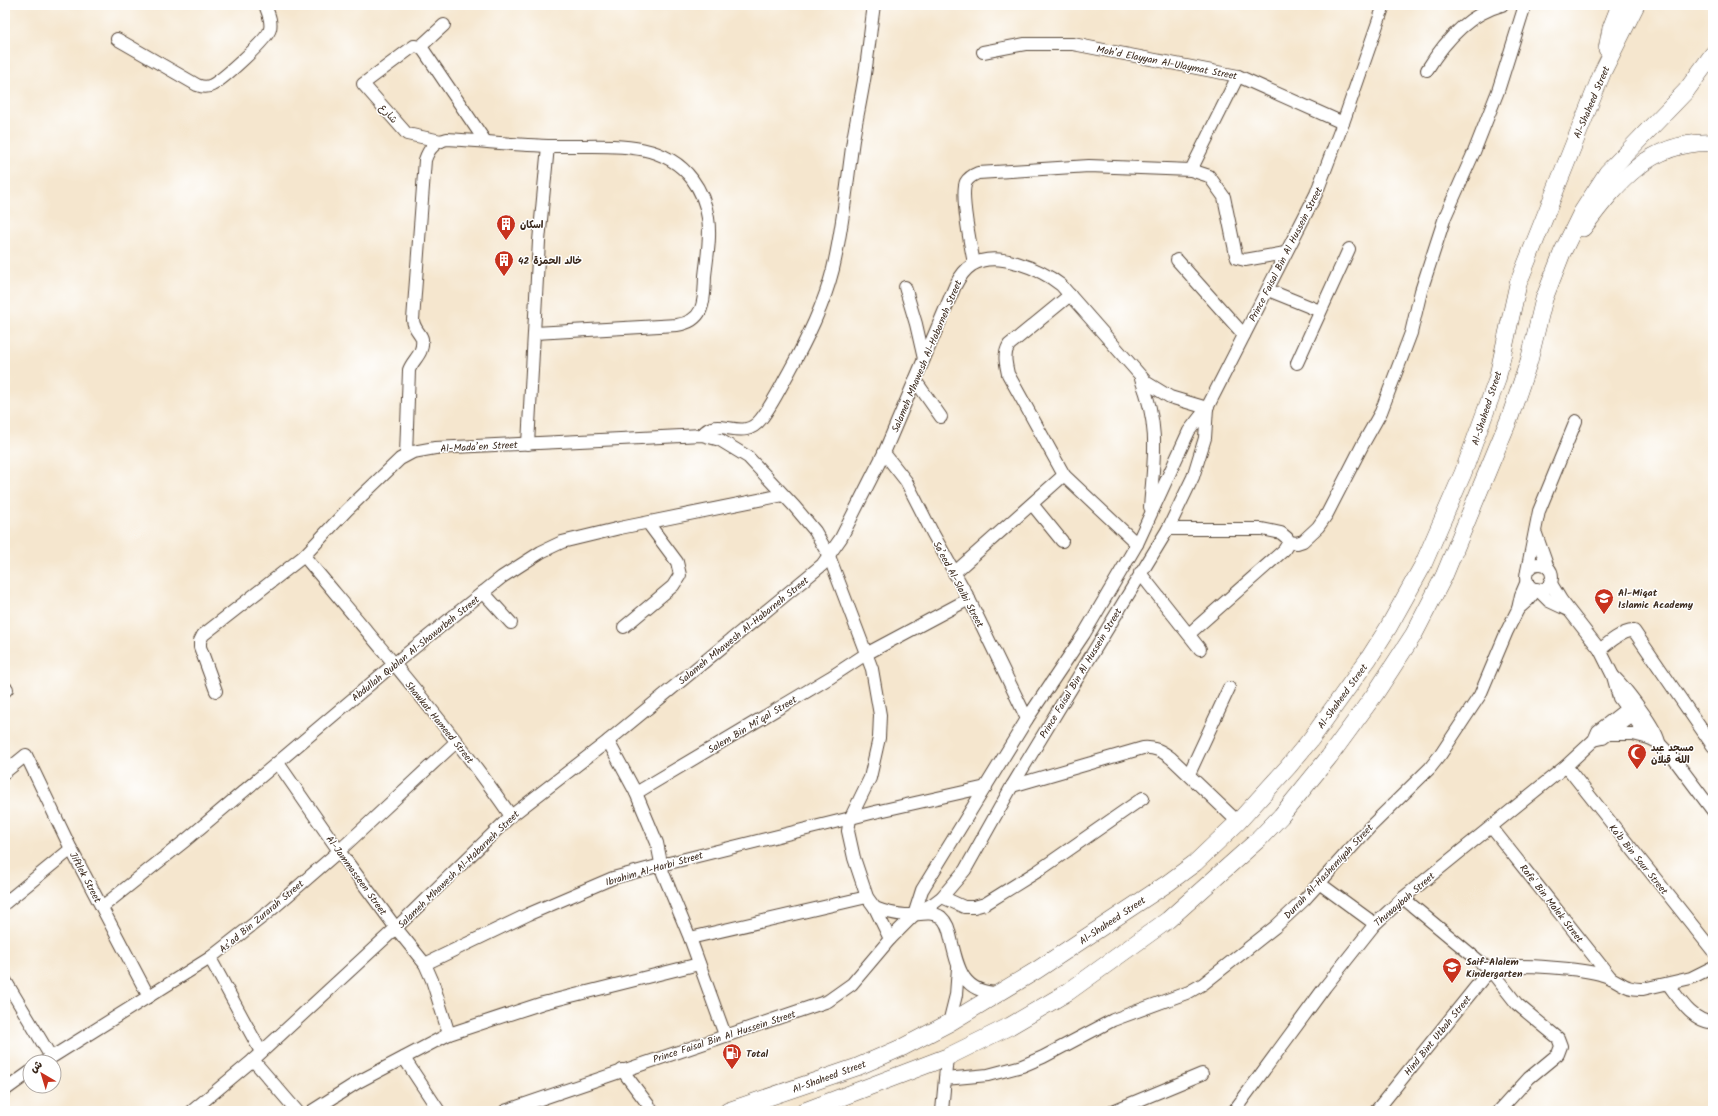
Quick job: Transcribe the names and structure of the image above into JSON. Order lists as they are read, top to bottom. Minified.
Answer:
{"streets":{"highway":["Al-Shaheed Street"],"street":["Moh’d Elayyan Al-Ulaymat Street","شارع","Prince Faisal Bin Al Hussein Street","Salameh Mhawesh Al-Habarneh Street","Al-Mada’en Street","Sa’eed Al-Slaibi Street","Abdullah Qublan Al-Shawarbeh Street","Shawkat Hameed Street","Salem Bin Mi’qal Street","Ka'b Bin Sour Street","Ibrahim Al-Harbi Street","Durrah Al-Hashemiyah Street","Al-Jammasseen Street","Jiftlek Street","Thuwaybah Street","Rafe' Bin Malek Street","As’ad Bin Zurarah Street","Hind Bint Utbah Street"]},"crossings":[["Moh’d Elayyan Al-Ulaymat Street","Prince Faisal Bin Al Hussein Street"],["Prince Faisal Bin Al Hussein Street","Sa’eed Al-Slaibi Street"],["Prince Faisal Bin Al Hussein Street","Ibrahim Al-Harbi Street"],["Salameh Mhawesh Al-Habarneh Street","Al-Mada’en Street"],["Salameh Mhawesh Al-Habarneh Street","Sa’eed Al-Slaibi Street"],["Salameh Mhawesh Al-Habarneh Street","Shawkat Hameed Street"],["Salameh Mhawesh Al-Habarneh Street","Al-Jammasseen Street"],["Al-Mada’en Street","Abdullah Qublan Al-Shawarbeh Street"],["Al-Mada’en Street","Shawkat Hameed Street"],["Al-Mada’en Street","Salem Bin Mi’qal Street"],["Al-Mada’en Street","Ibrahim Al-Harbi Street"],["Sa’eed Al-Slaibi Street","Salem Bin Mi’qal Street"],["Abdullah Qublan Al-Shawarbeh Street","Shawkat Hameed Street"],["Abdullah Qublan Al-Shawarbeh Street","Al-Jammasseen Street"],["Abdullah Qublan Al-Shawarbeh Street","Jiftlek Street"],["Shawkat Hameed Street","As’ad Bin Zurarah Street"],["Ka'b Bin Sour Street","Thuwaybah Street"],["Ibrahim Al-Harbi Street","Al-Jammasseen Street"],["Al-Jammasseen Street","As’ad Bin Zurarah Street"],["Jiftlek Street","As’ad Bin Zurarah Street"],["Thuwaybah Street","Rafe' Bin Malek Street"]],"places":{"building":["اسكان","خالد الحمزة 42"],"school or university":["Al-Miqat Islamic Academy","Saif-Alalem Kindergarten"],"mosque":["مسجد عبد الله قبلان"],"fuel station":["Total"]},"north":"top left"}
